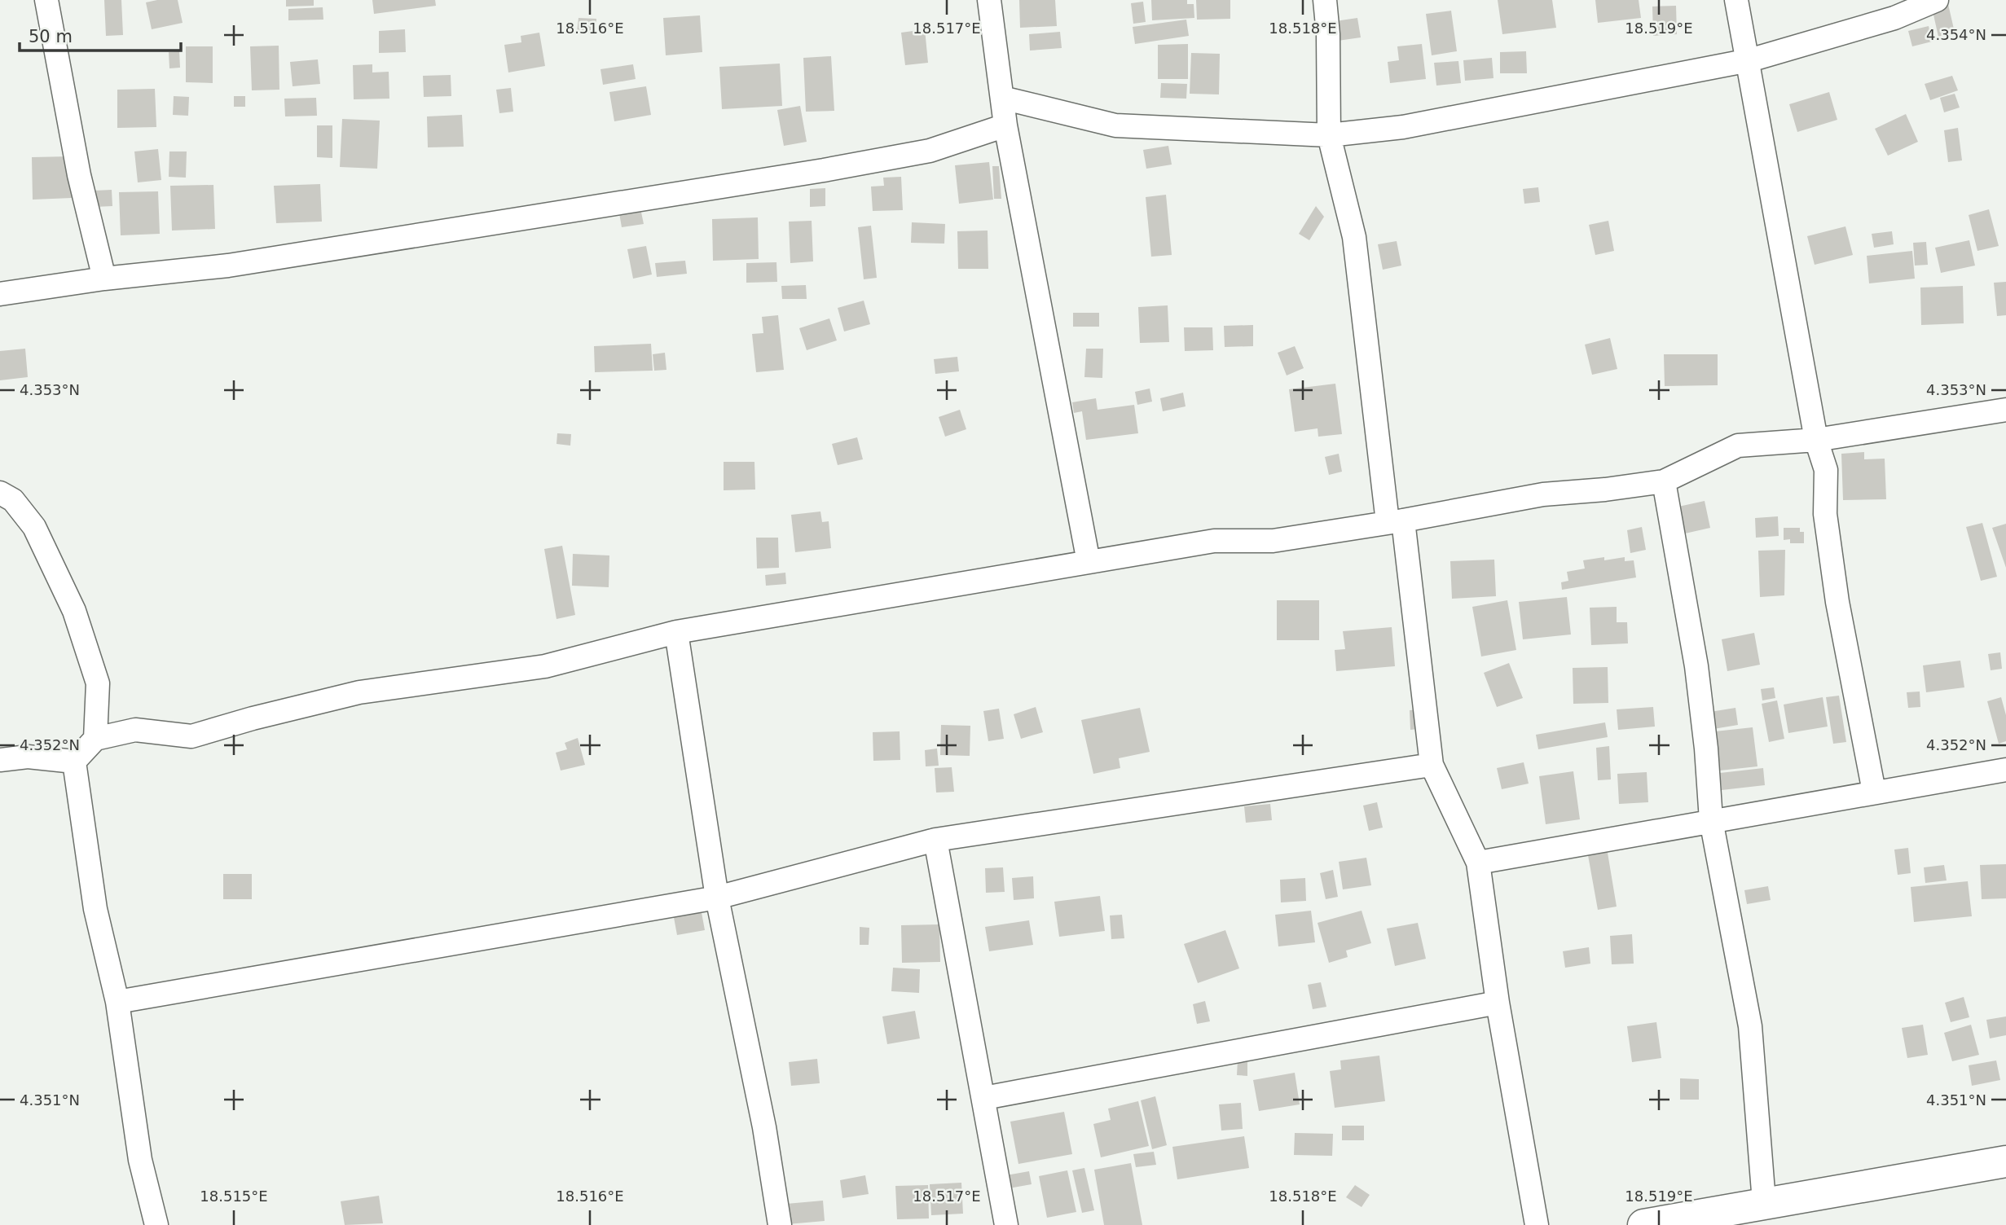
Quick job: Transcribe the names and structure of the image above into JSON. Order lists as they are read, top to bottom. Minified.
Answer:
{"scale_bar":"50 m","coordinates":["18.516°E","18.517°E","18.518°E","18.519°E","4.354°N","4.353°N","4.352°N","4.351°N","18.515°E"]}
